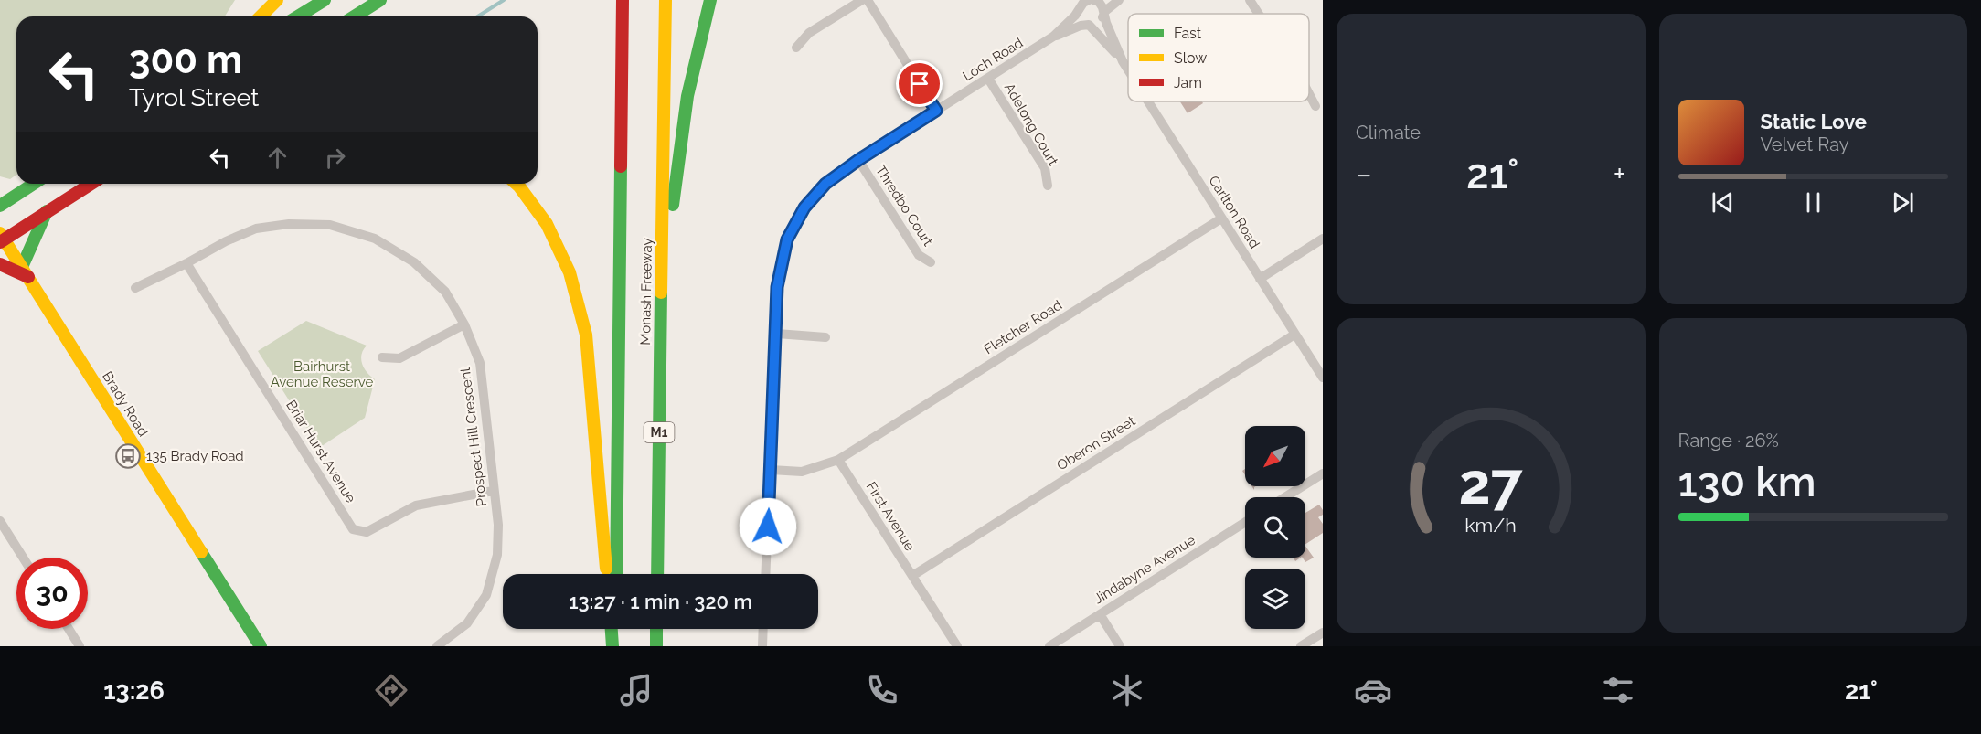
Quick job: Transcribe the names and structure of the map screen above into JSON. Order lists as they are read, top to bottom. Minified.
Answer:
{"streets":{"main road":["Monash Freeway","Brady Road","M1"],"street":["Loch Road","Adelong Court","Thredbo Court","Carlton Road","Fletcher Road","Prospect Hill Crescent","Oberon Street","Briar Hurst Avenue","First Avenue","Jindabyne Avenue"]},"crossings":[["Loch Road","Adelong Court"],["Loch Road","Thredbo Court"],["Loch Road","Carlton Road"],["Carlton Road","Fletcher Road"],["Carlton Road","Oberon Street"],["Fletcher Road","First Avenue"],["Prospect Hill Crescent","Briar Hurst Avenue"],["Oberon Street","First Avenue"]],"parks":["Bairhurst Avenue Reserve"],"places":{"bus stop":["135 Brady Road"]},"legend":["Fast","Slow","Jam"],"north":"bottom left","page":{"tile":["Climate",["Range · 26%","130 km"]],"turn":["300 m","Tyrol Street"],"song":["Static Love","Velvet Ray"],"heat":["−","21°","+"],"limit":"30","trip":"13:27 · 1 min · 320 m","tabs":["13:26","21°"],"gauge":["27","km/h"]}}
